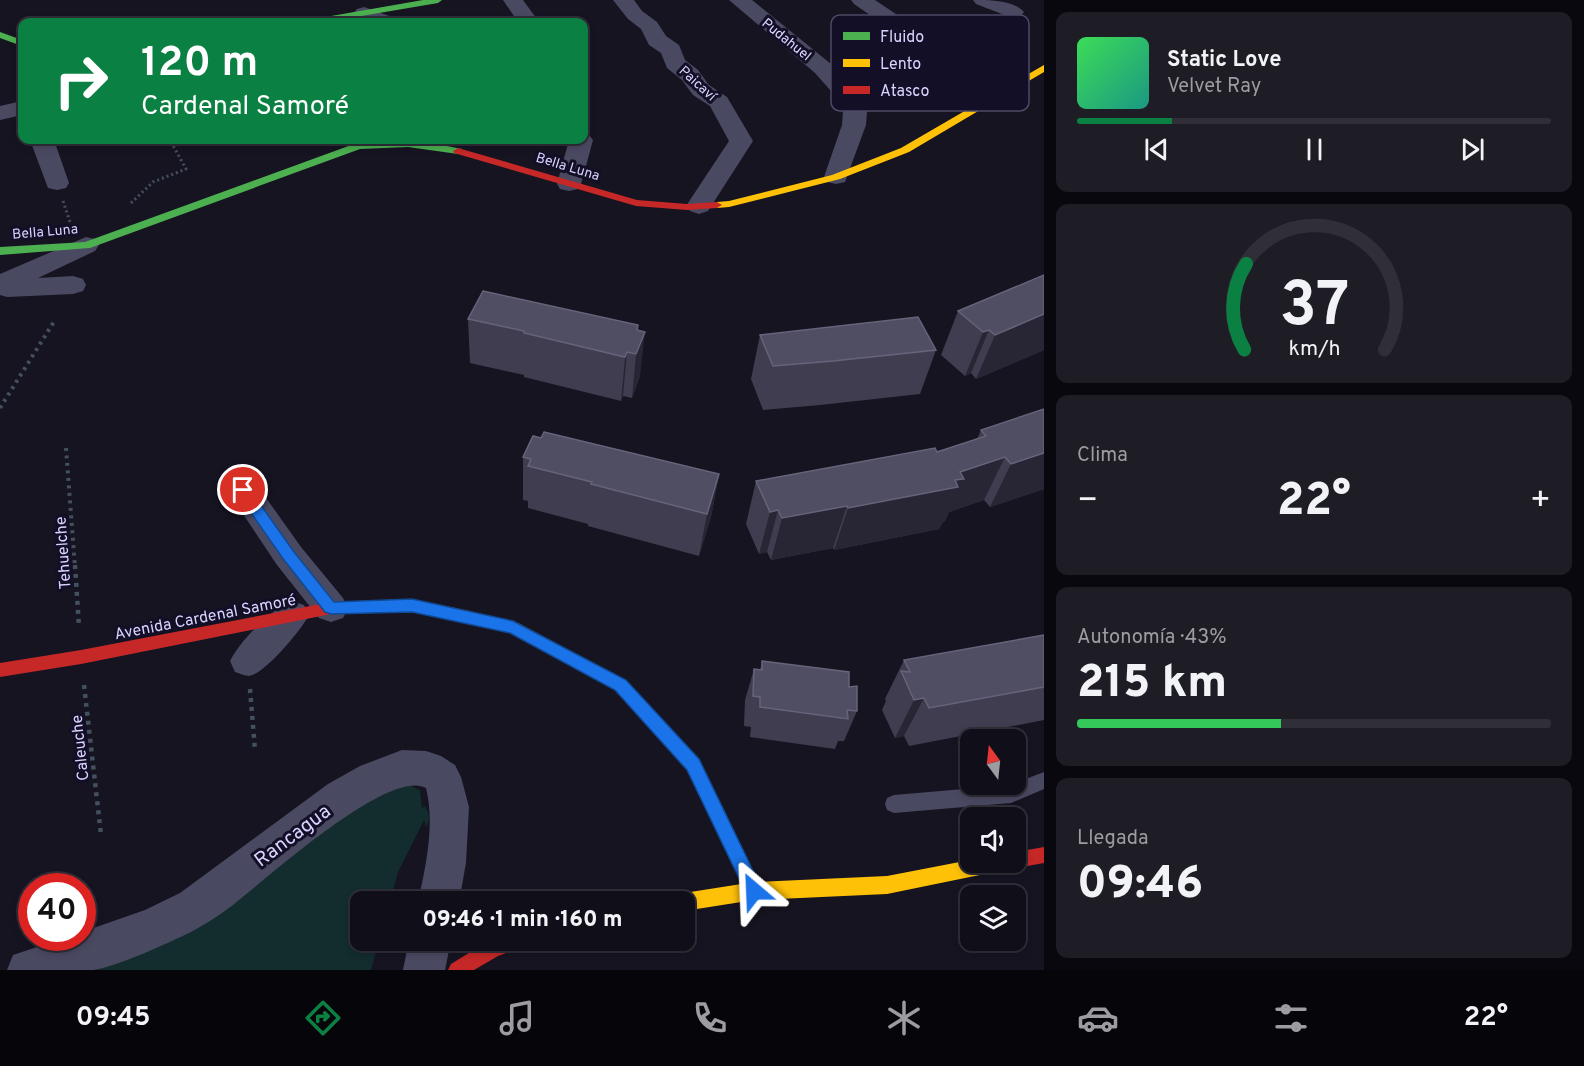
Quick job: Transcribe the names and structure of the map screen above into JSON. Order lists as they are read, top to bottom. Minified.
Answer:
{"streets":{"street":["Pudahuel","Paicaví","Bella Luna","Avenida Cardenal Samoré","Rancagua"],"path":["Tehuelche","Caleuche"]},"crossings":[["Pudahuel","Bella Luna"],["Paicaví","Bella Luna"],["Tehuelche","Avenida Cardenal Samoré"],["Tehuelche","Caleuche"],["Avenida Cardenal Samoré","Caleuche"]],"legend":["Fluido","Lento","Atasco"],"north":"top","page":{"turn":["120 m","Cardenal Samoré"],"song":["Static Love","Velvet Ray"],"tile":["Clima",["Autonomía · 43%","215 km"],["Llegada","09:46"]],"heat":["−","22°","+"],"limit":"40","trip":"09:46 · 1 min · 160 m","tabs":["09:45","22°"],"gauge":["37","km/h"]}}
